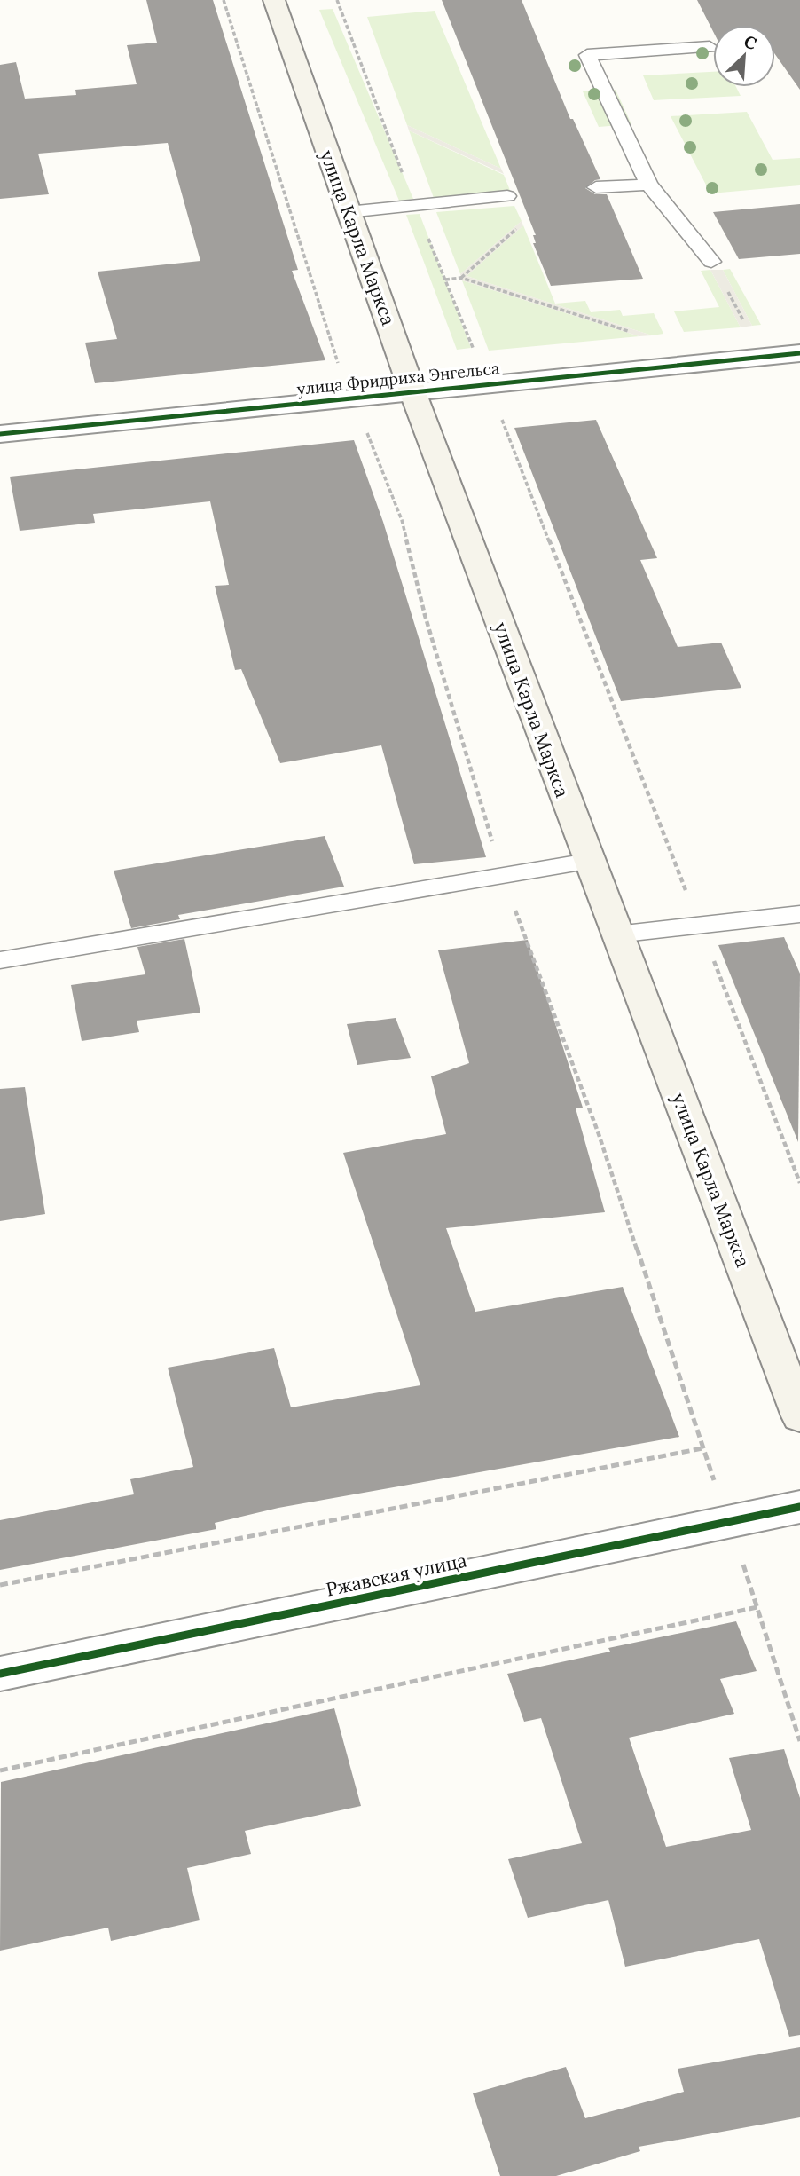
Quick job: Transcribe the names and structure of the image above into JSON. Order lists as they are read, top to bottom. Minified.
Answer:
{"streets":{"main road":["улица Карла Маркса"],"street":["улица Фридриха Энгельса","Ржавская улица"]},"crossings":[["улица Карла Маркса","улица Фридриха Энгельса"]],"north":"top right"}
